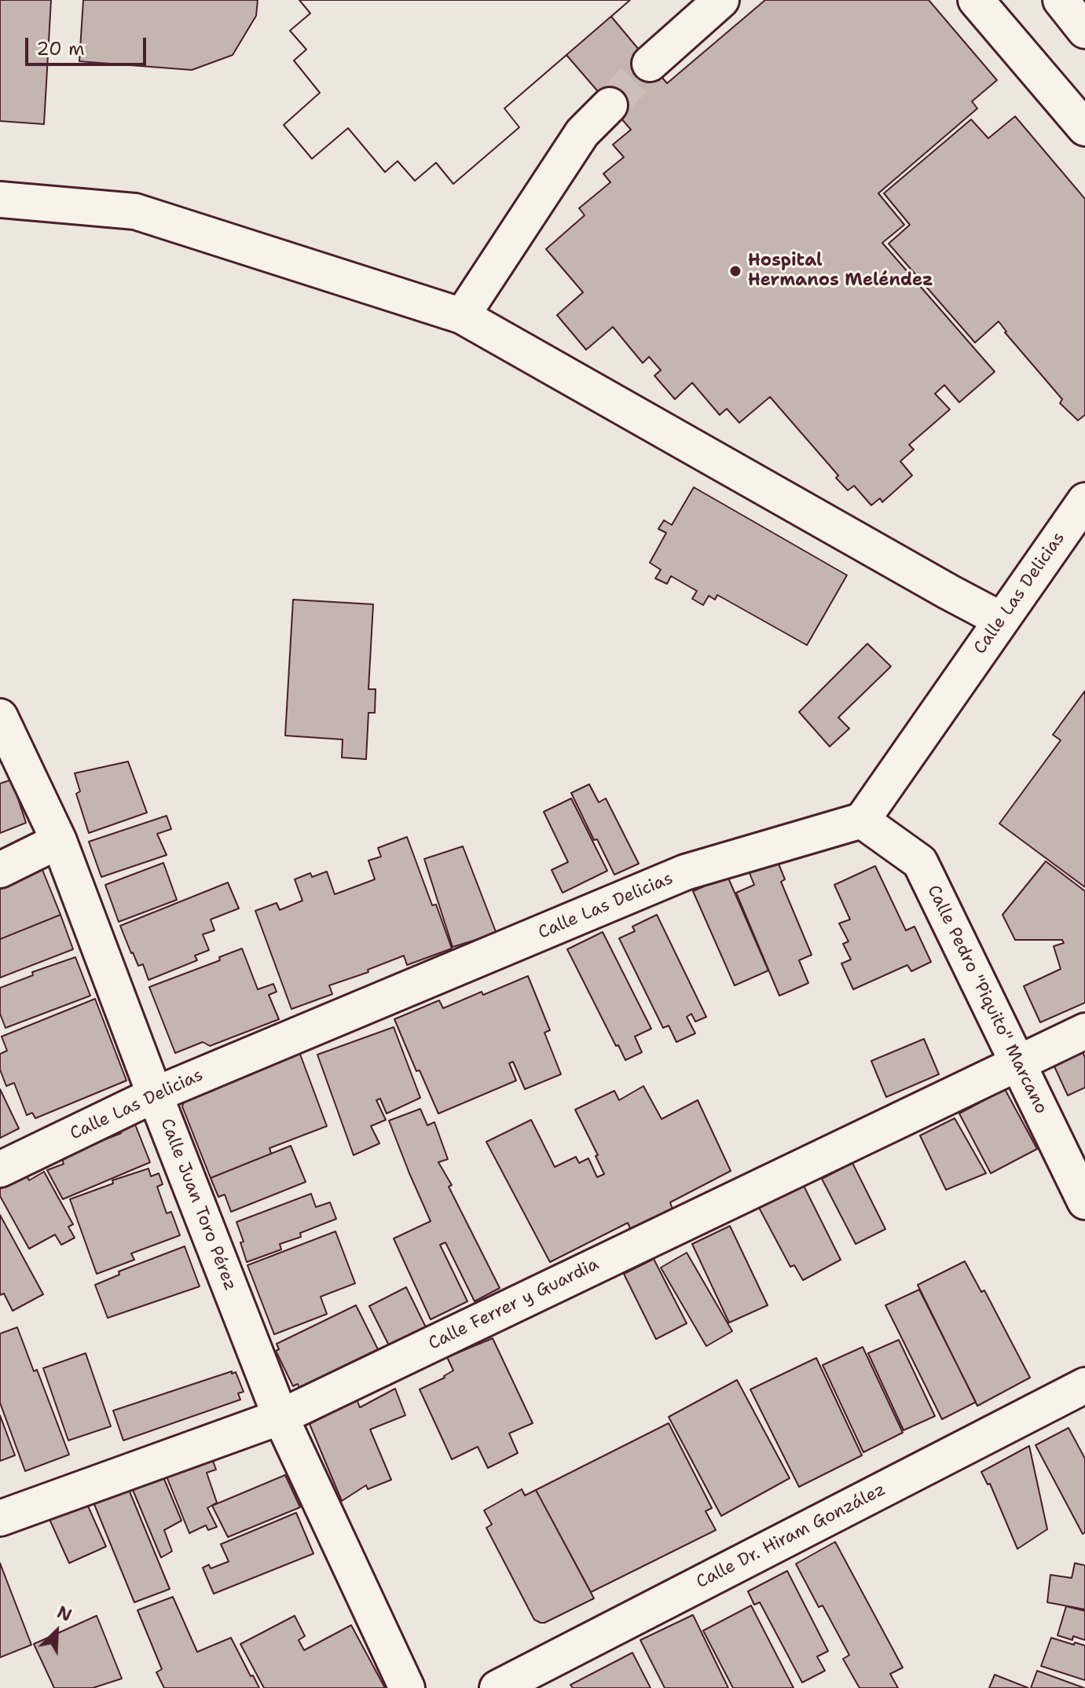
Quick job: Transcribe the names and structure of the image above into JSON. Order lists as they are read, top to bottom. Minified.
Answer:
{"streets":{"street":["Calle Las Delicias","Calle Pedro \"Piquito\" Marcano","Calle Juan Toro Pérez","Calle Ferrer y Guardia","Calle Dr. Hiram González"]},"crossings":[["Calle Las Delicias","Calle Pedro \"Piquito\" Marcano"],["Calle Las Delicias","Calle Juan Toro Pérez"],["Calle Pedro \"Piquito\" Marcano","Calle Ferrer y Guardia"],["Calle Juan Toro Pérez","Calle Ferrer y Guardia"]],"places":["Hospital Hermanos Meléndez"],"scale_bar":"20 m","north":"top right"}
